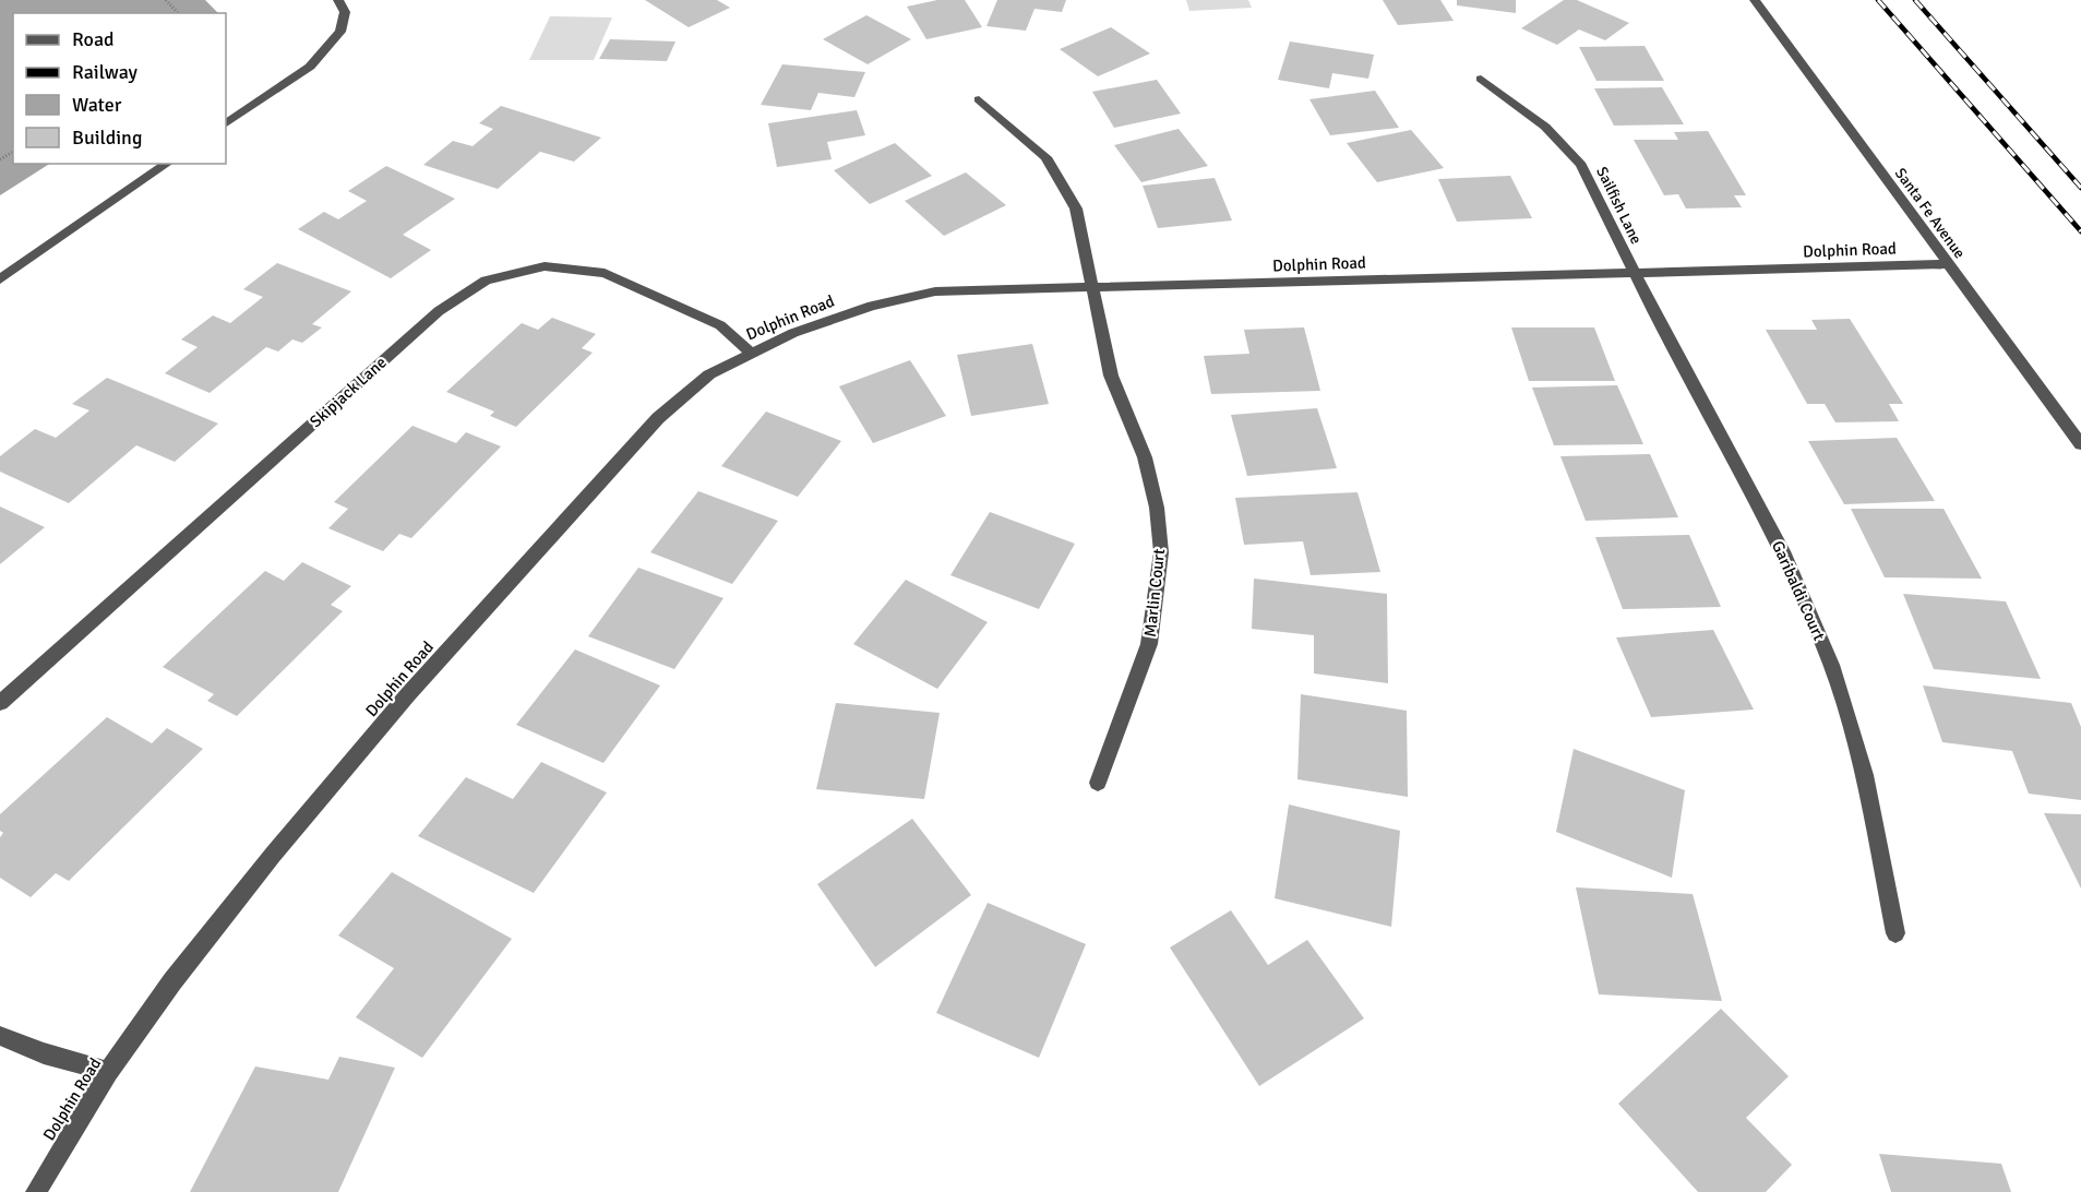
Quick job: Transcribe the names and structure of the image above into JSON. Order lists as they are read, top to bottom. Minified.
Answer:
{"streets":{"street":["Sailfish Lane","Santa Fe Avenue","Dolphin Road","Skipjack Lane","Garibaldi Court","Marlin Court"]},"crossings":[["Sailfish Lane","Dolphin Road"],["Sailfish Lane","Garibaldi Court"],["Santa Fe Avenue","Dolphin Road"],["Dolphin Road","Skipjack Lane"],["Dolphin Road","Garibaldi Court"],["Dolphin Road","Marlin Court"]],"legend":["Road","Railway","Water","Building"]}
